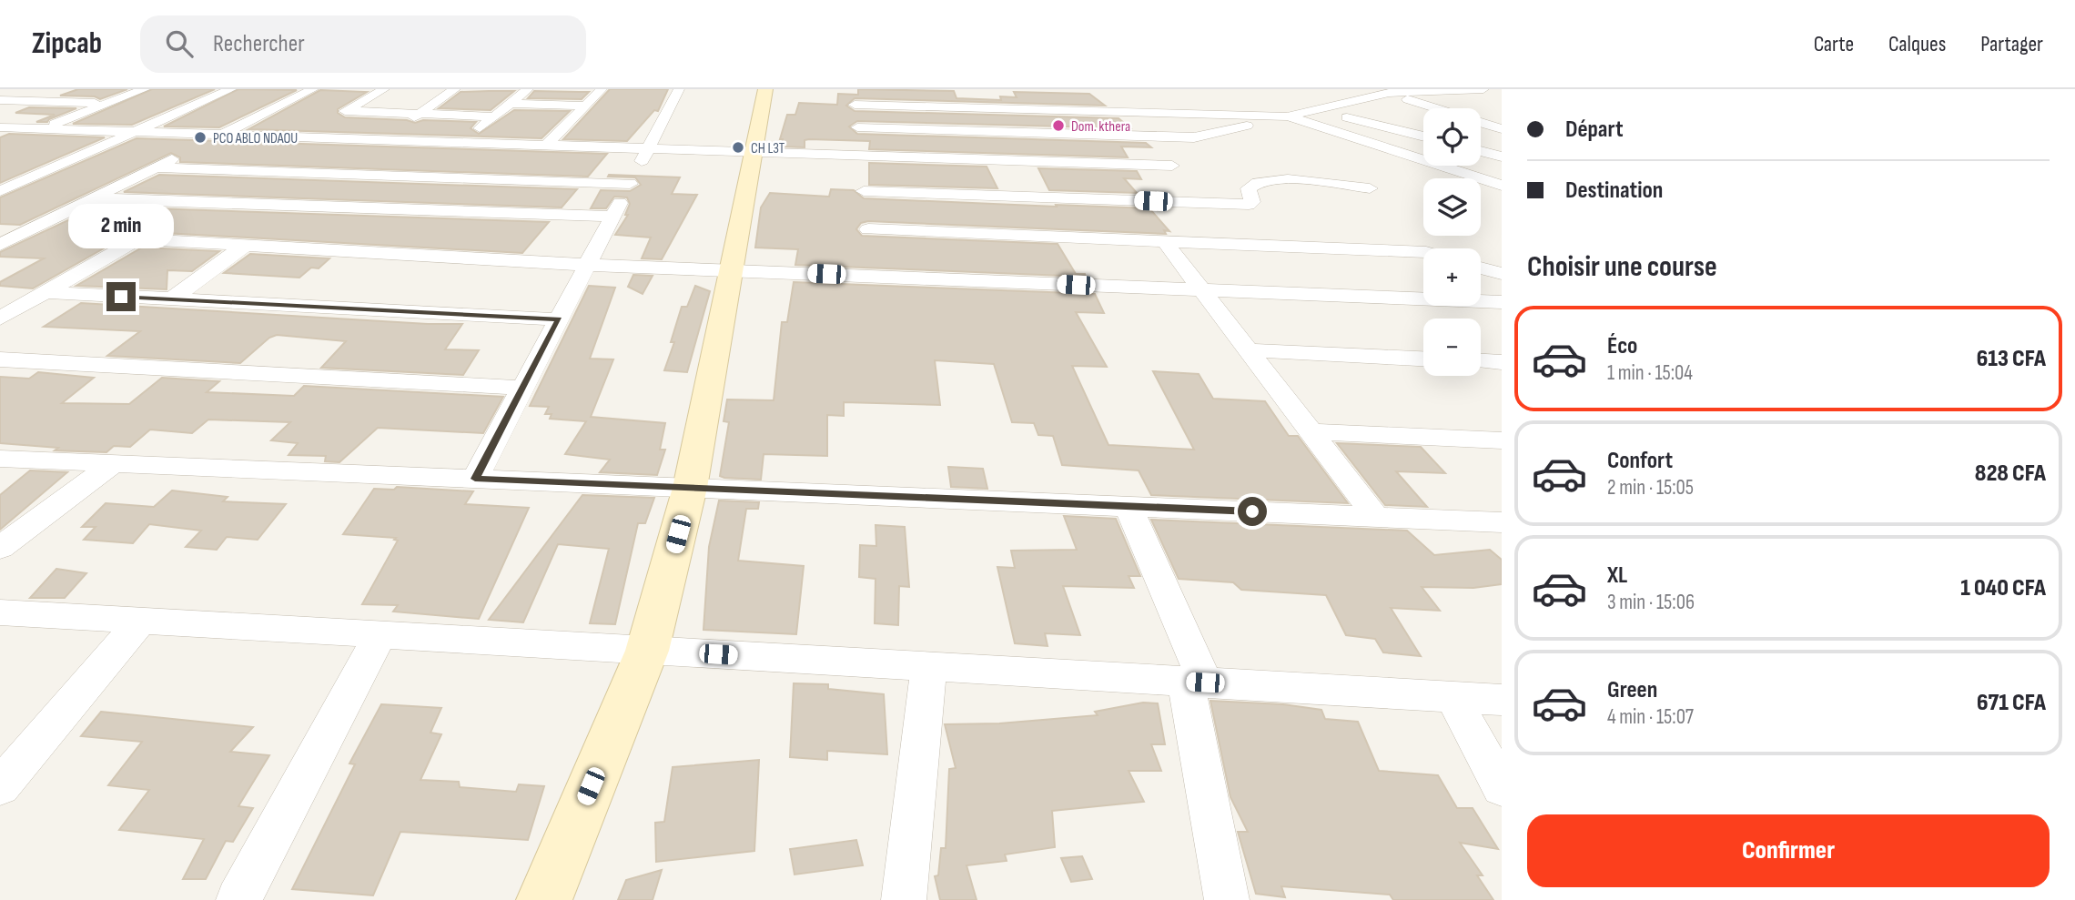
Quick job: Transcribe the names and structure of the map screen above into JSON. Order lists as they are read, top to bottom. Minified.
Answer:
{"places":["Dom. kthera","PCO ABLO NDAOU","CH L3T"],"page":{"header":"Zipcab","search":"Rechercher","nav":["Carte","Calques","Partager"],"banner":["Départ","Destination"],"map_buttons":["+","−"],"bubble":"2 min","heading":"Choisir une course","list":[{"name":"Éco","note":"1 min · 15:04","value":"613 CFA"},{"name":"Confort","note":"2 min · 15:05","value":"828 CFA"},{"name":"XL","note":"3 min · 15:06","value":"1 040 CFA"},{"name":"Green","note":"4 min · 15:07","value":"671 CFA"}],"buttons":"Confirmer"}}
